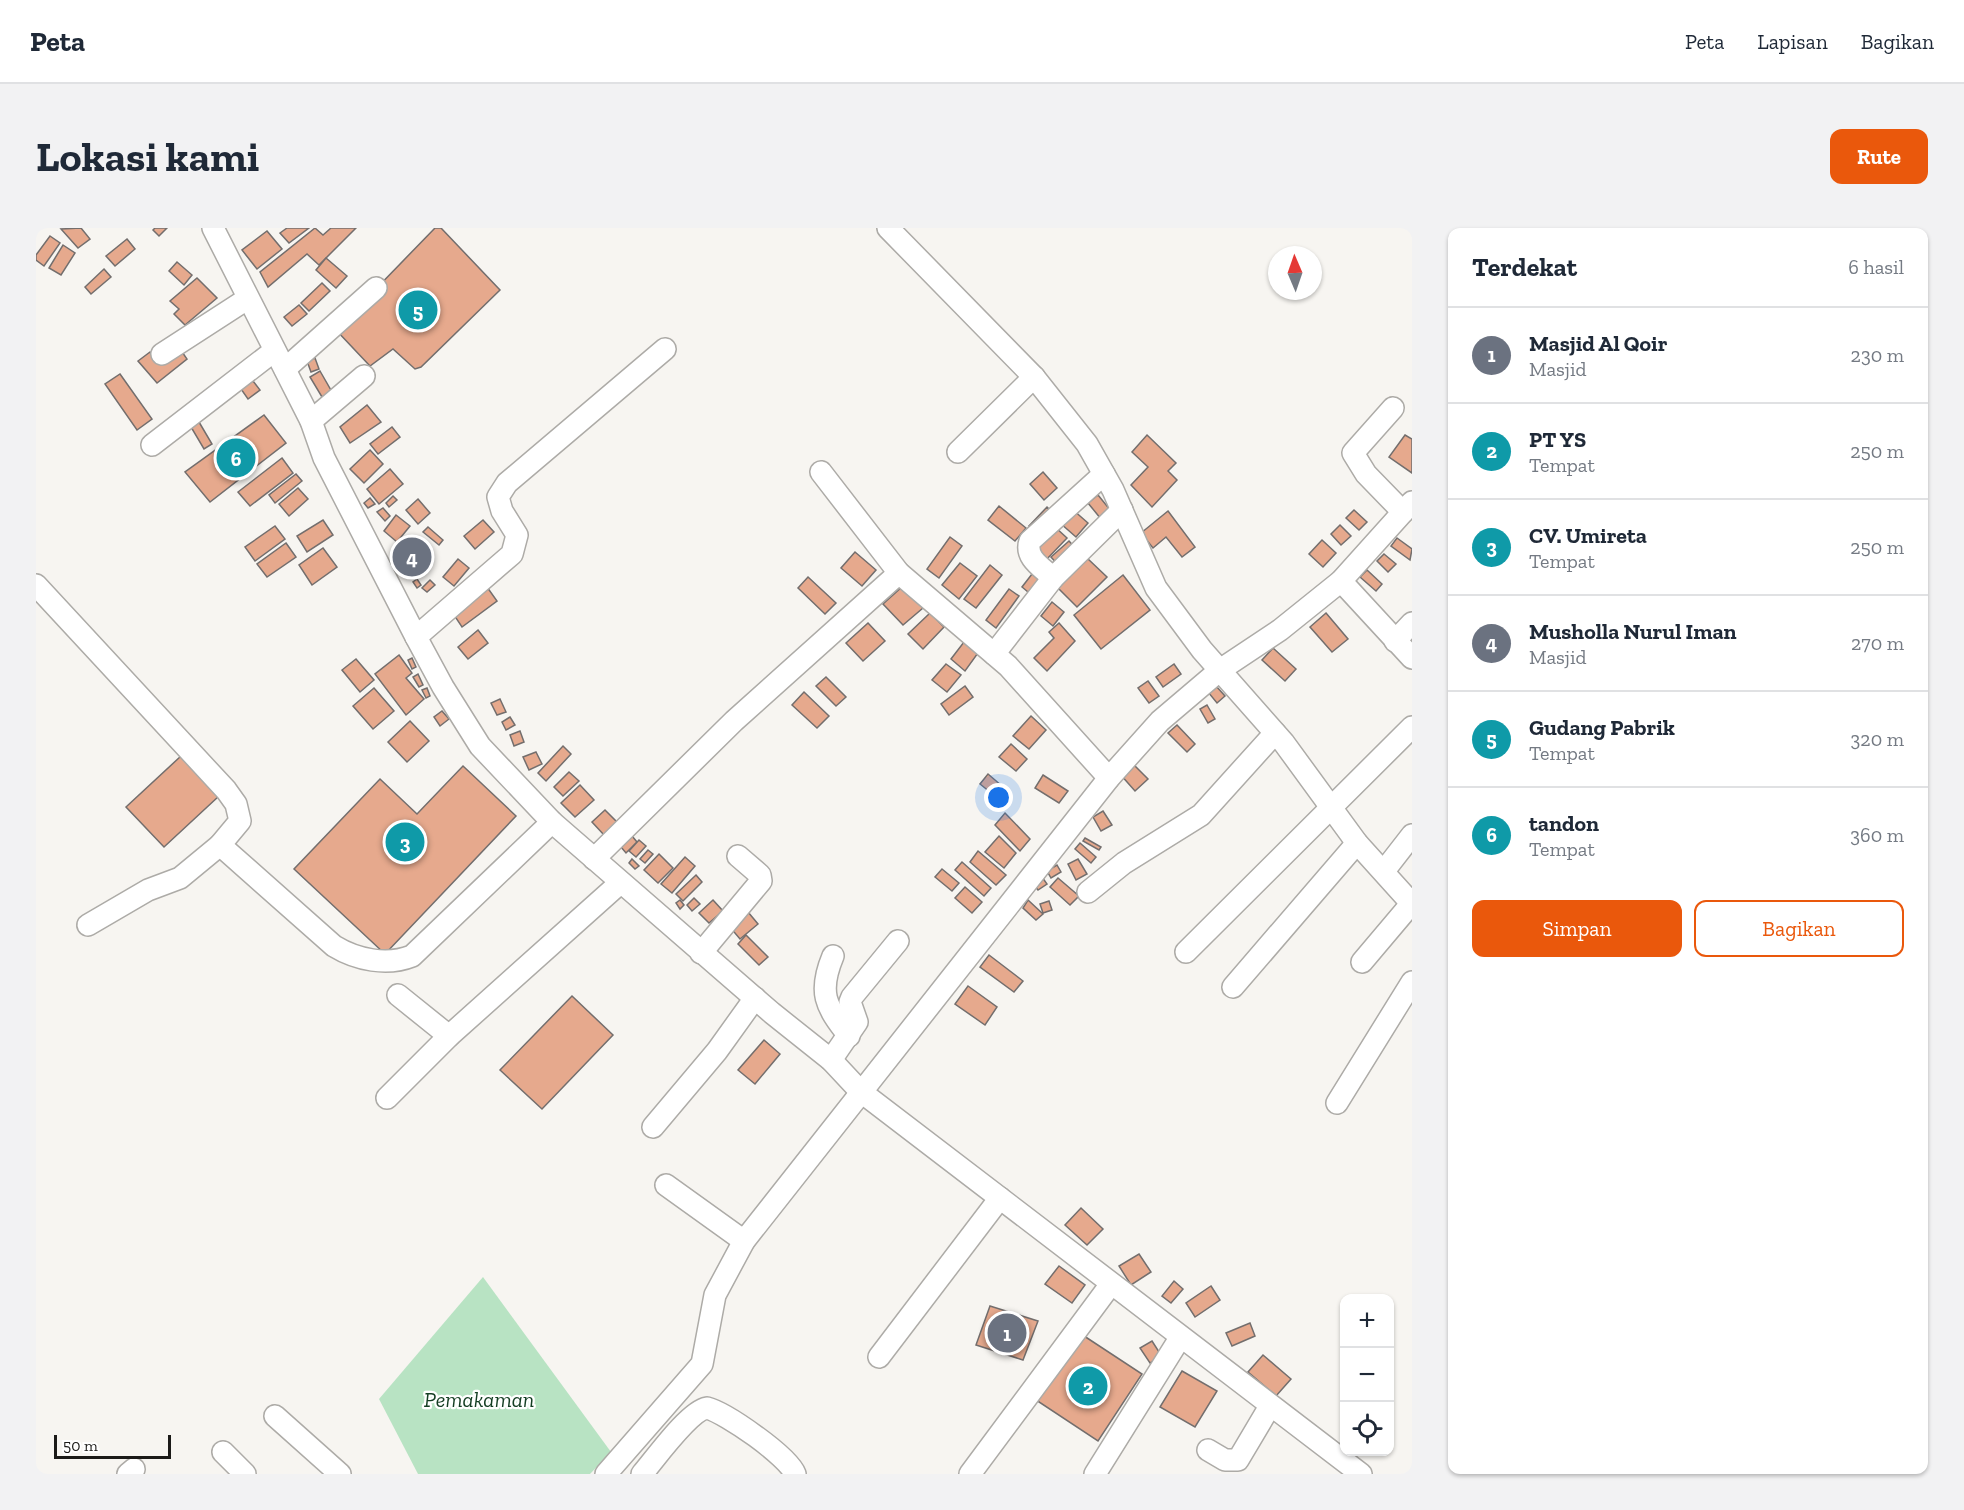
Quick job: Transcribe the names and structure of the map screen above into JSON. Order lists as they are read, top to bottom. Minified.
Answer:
{"parks":["Pemakaman"],"scale_bar":"50 m","north":"top","page":{"header":"Peta","nav":["Peta","Lapisan","Bagikan"],"buttons":["Rute",["Simpan","Bagikan"]],"title":"Lokasi kami","heading":["Terdekat","6 hasil"],"pins":["5","6","4","3","1","2"],"list":[{"mark":"1","name":"Masjid Al Qoir","note":"Masjid","value":"230 m"},{"mark":"2","name":"PT YS","note":"Tempat","value":"250 m"},{"mark":"3","name":"CV. Umireta","note":"Tempat","value":"250 m"},{"mark":"4","name":"Musholla Nurul Iman","note":"Masjid","value":"270 m"},{"mark":"5","name":"Gudang Pabrik","note":"Tempat","value":"320 m"},{"mark":"6","name":"tandon","note":"Tempat","value":"360 m"}],"map_buttons":["+","−"],"scale":"50 m"}}
